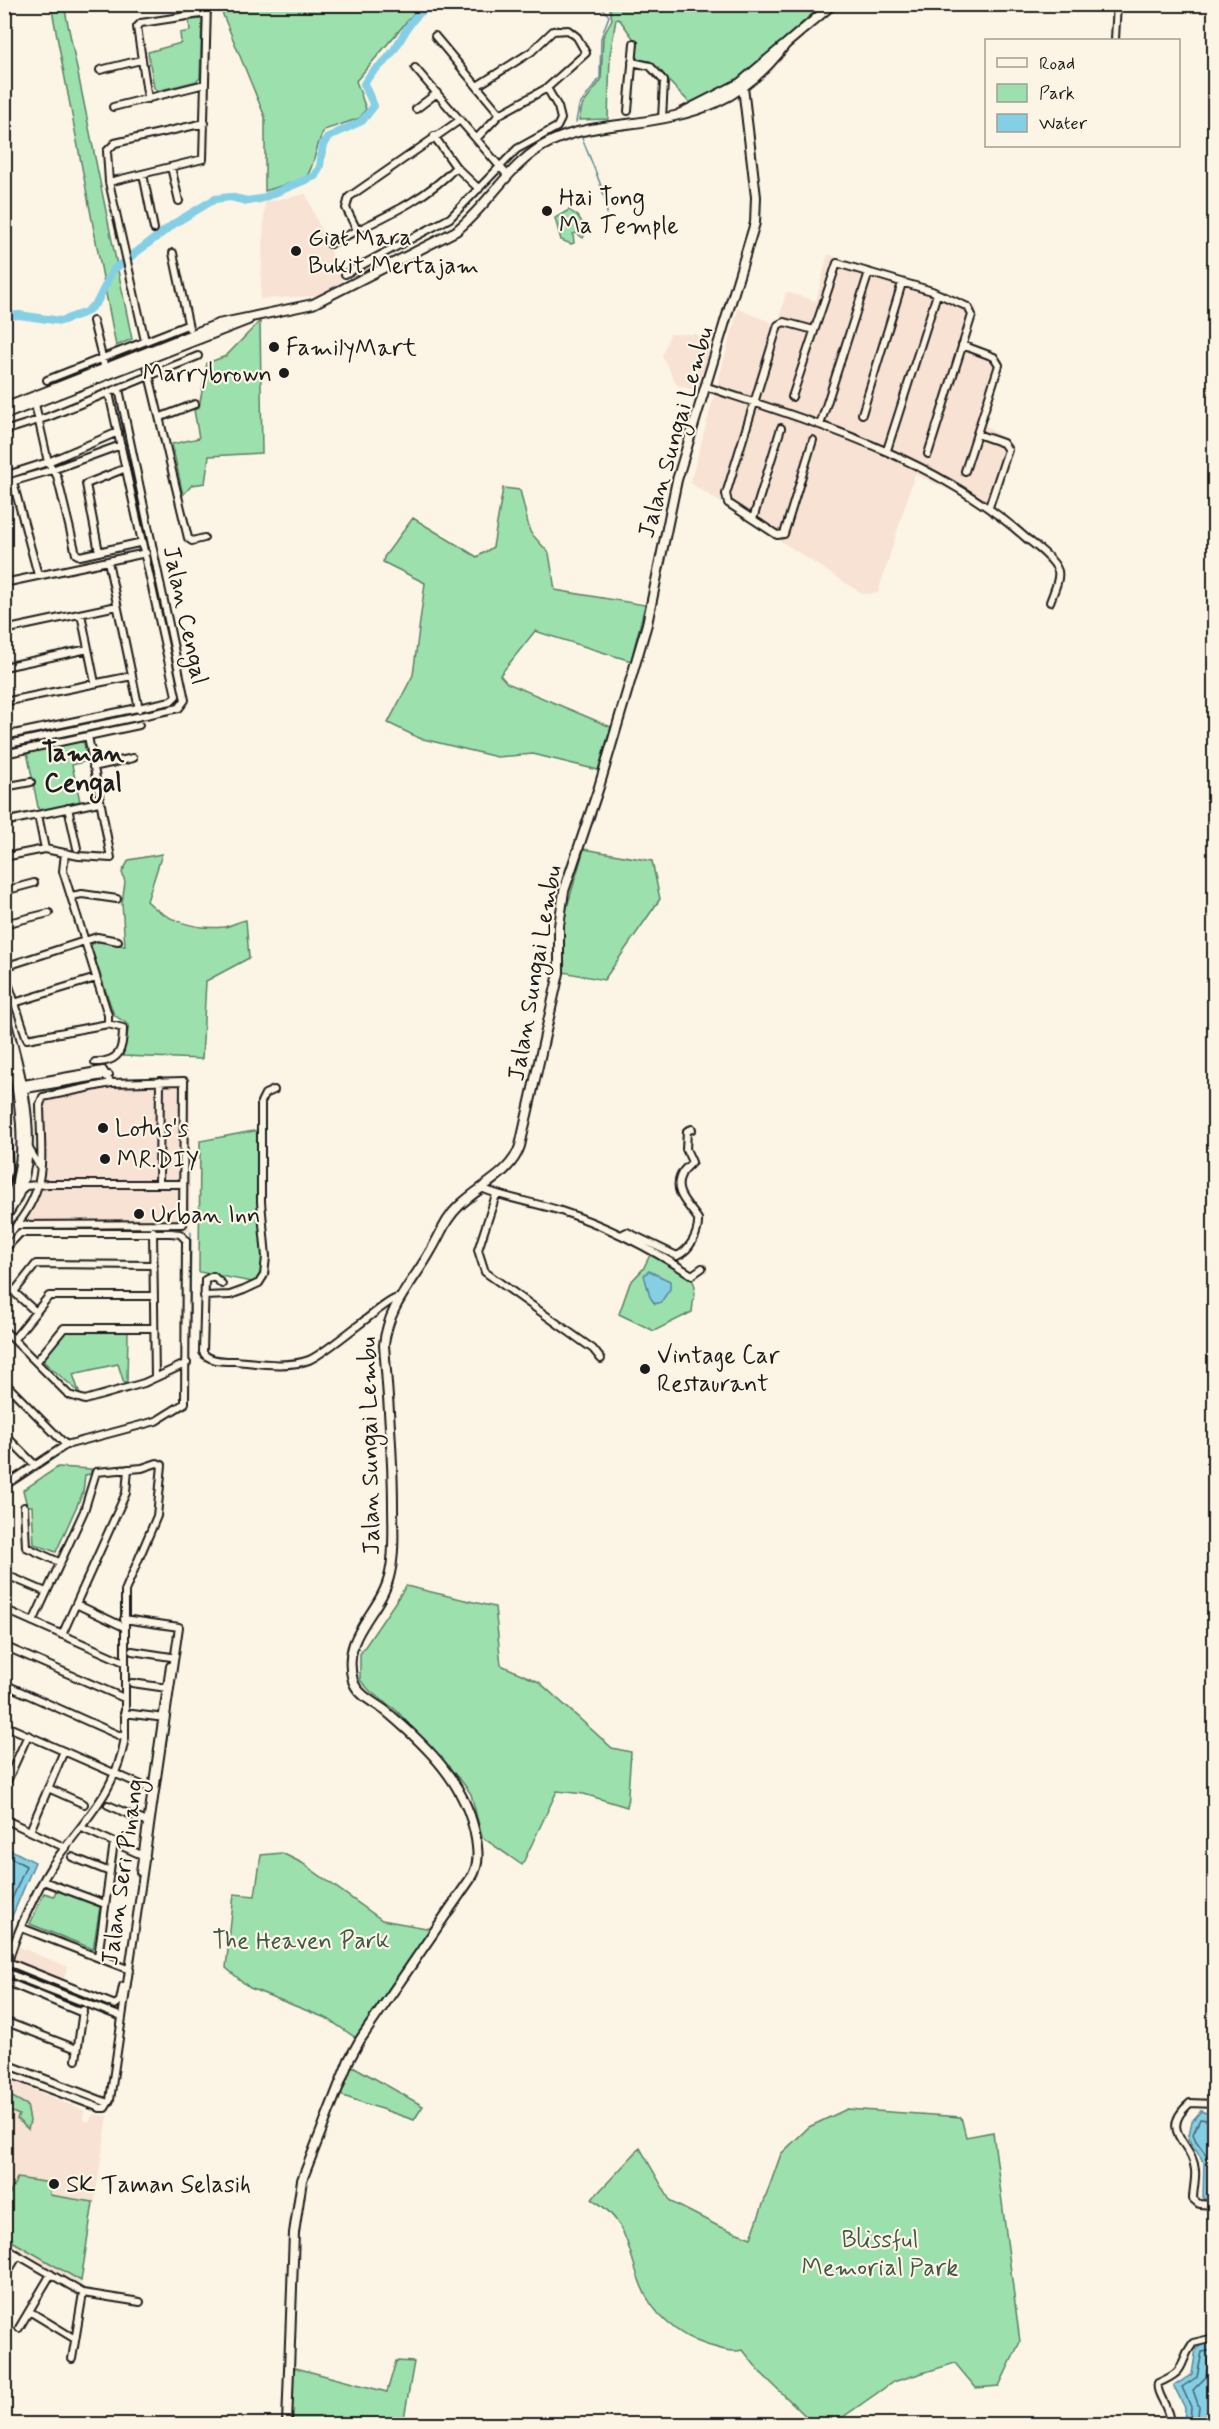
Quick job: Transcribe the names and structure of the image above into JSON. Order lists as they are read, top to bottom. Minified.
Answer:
{"streets":{"main road":["Jalan Sungai Lembu"],"street":["Jalan Cengal","Jalan Seri Pinang"]},"districts":["Taman Cengal"],"parks":["The Heaven Park","Blissful Memorial Park"],"places":["Hai Tong Ma Temple","Giat Mara Bukit Mertajam","FamilyMart","Marrybrown","Lotus's","MR.DIY","Urban Inn","Vintage Car Restaurant","SK Taman Selasih"],"legend":["Road","Park","Water"]}
